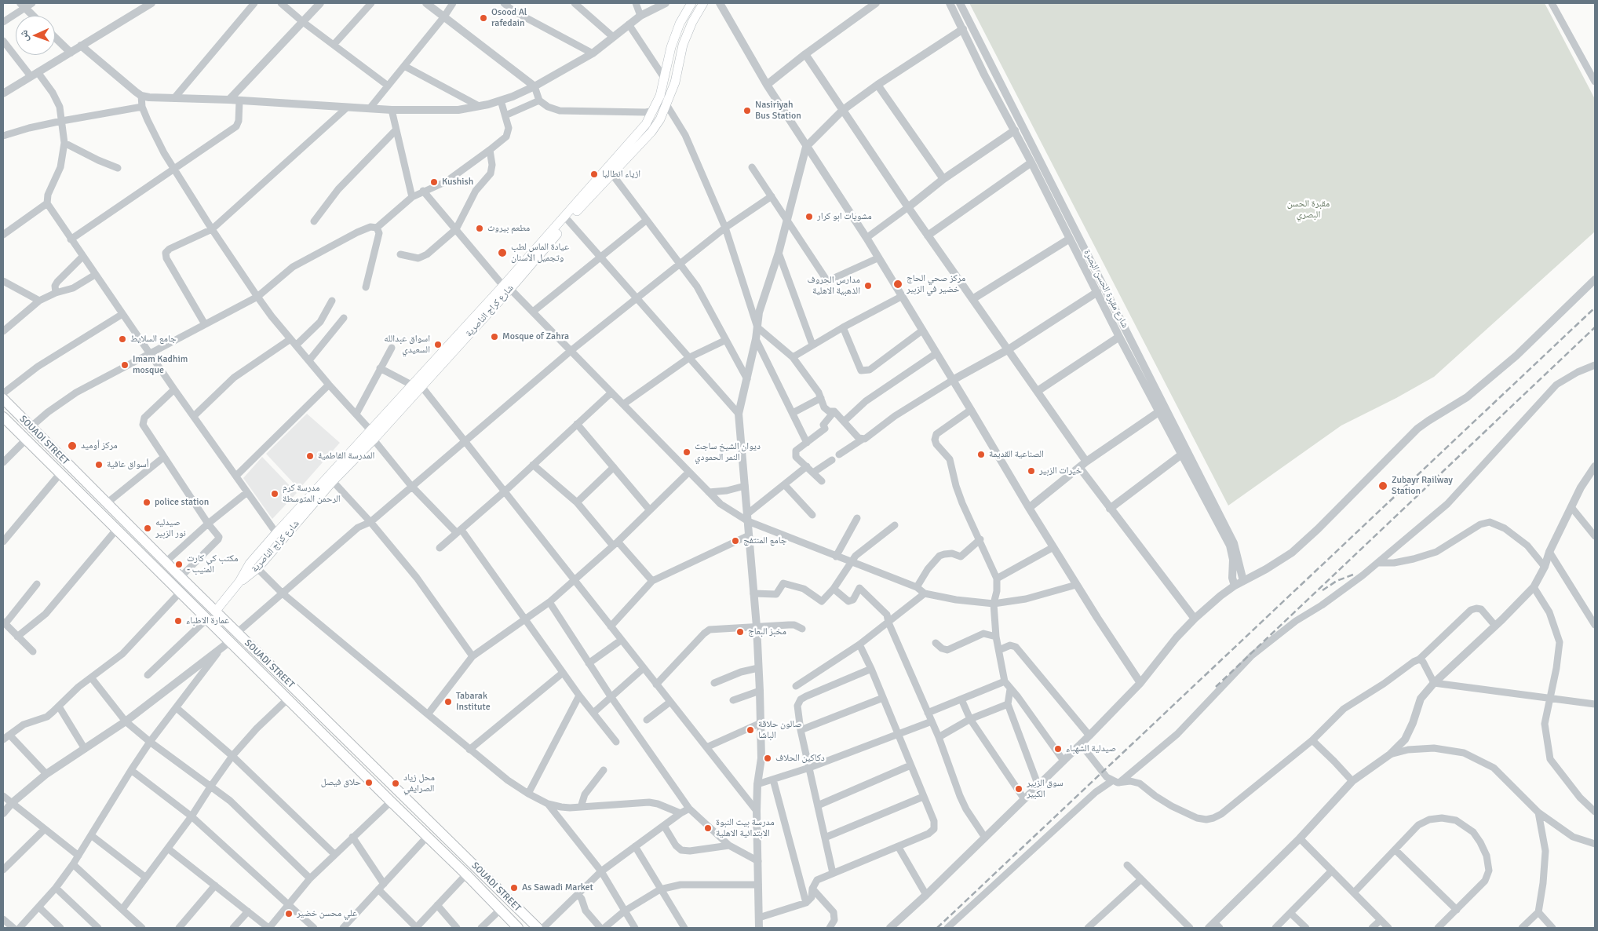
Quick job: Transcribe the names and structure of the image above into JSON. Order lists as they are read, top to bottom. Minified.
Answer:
{"streets":{"main road":["شارع كراج الناصرية","SOUADI STREET"],"street":["شارع مقبرة الحسن البصرة"]},"parks":["مقبرة الحسن البصري"],"places":["Osood Al rafedain","Nasiriyah Bus Station","ازياء انطاليا","Kushish","مشويات ابو كرار","مطعم بيروت","عيادة الماس لطب وتجميل الأسنان","مركز صحي الحاج خضير في الزبير","مدارس الحروف الذهبية الاهلية","Mosque of Zahra","جامع السلايط","اسواق عبدالله السعيدي","Imam Kadhim mosque","مركز أوميد","ديوان الشيخ ساجت النمر الحمودي","الصناعية القديمة","المدرسة الفاطمية","أسواق عافية","خيرات الزبير","Zubayr Railway Station","مدرسة كرم الرحمن المتوسطة","police station","صيدليه نور الزبير","جامع المنتفج","مكتب كي كارت - المنيب","عمارة الاطباء","مخبز البعاج","Tabarak Institute","صالون حلاقة الباشا","صيدلية الشهباء","دكاكين الحلاف","حلاق فيصل","محل زياد الصرايفي","سوق الزبير الكبير","مدرسة بيت النبوة الابتدائية الاهلية","As Sawadi Market","علي محسن خضير"],"north":"left"}
